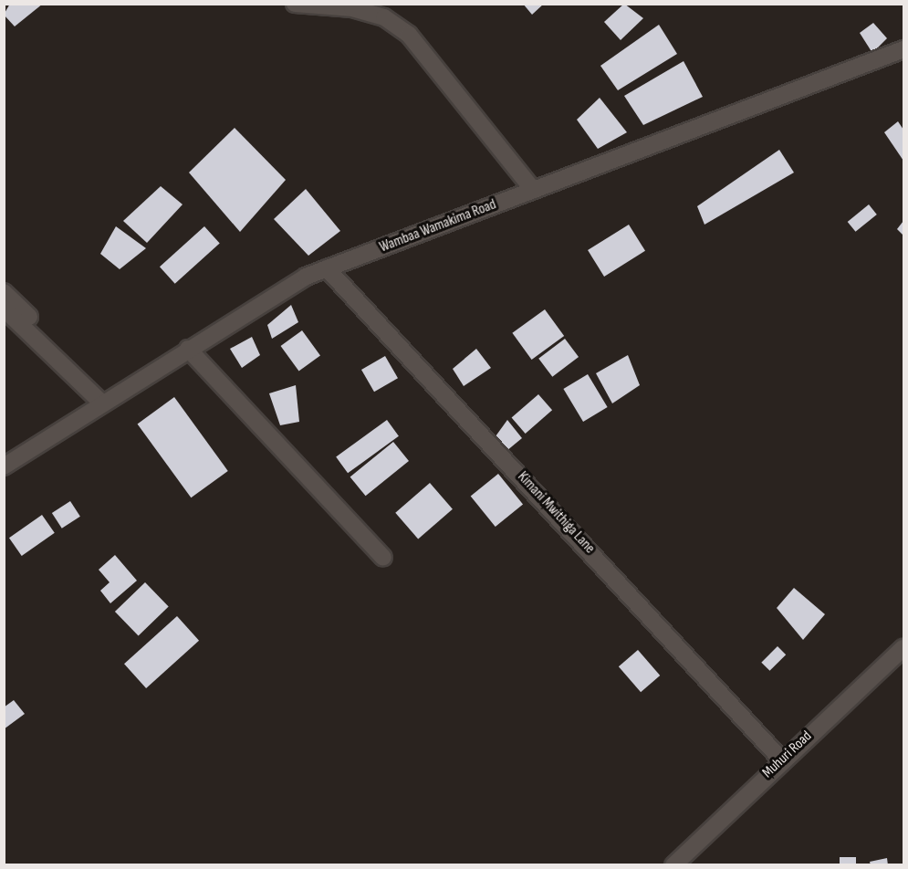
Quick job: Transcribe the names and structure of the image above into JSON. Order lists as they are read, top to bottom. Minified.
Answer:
{"streets":{"street":["Wambaa Wamakima Road","Kimani Mwithiga Lane","Muhuri Road"]},"crossings":[["Wambaa Wamakima Road","Kimani Mwithiga Lane"],["Kimani Mwithiga Lane","Muhuri Road"]]}
